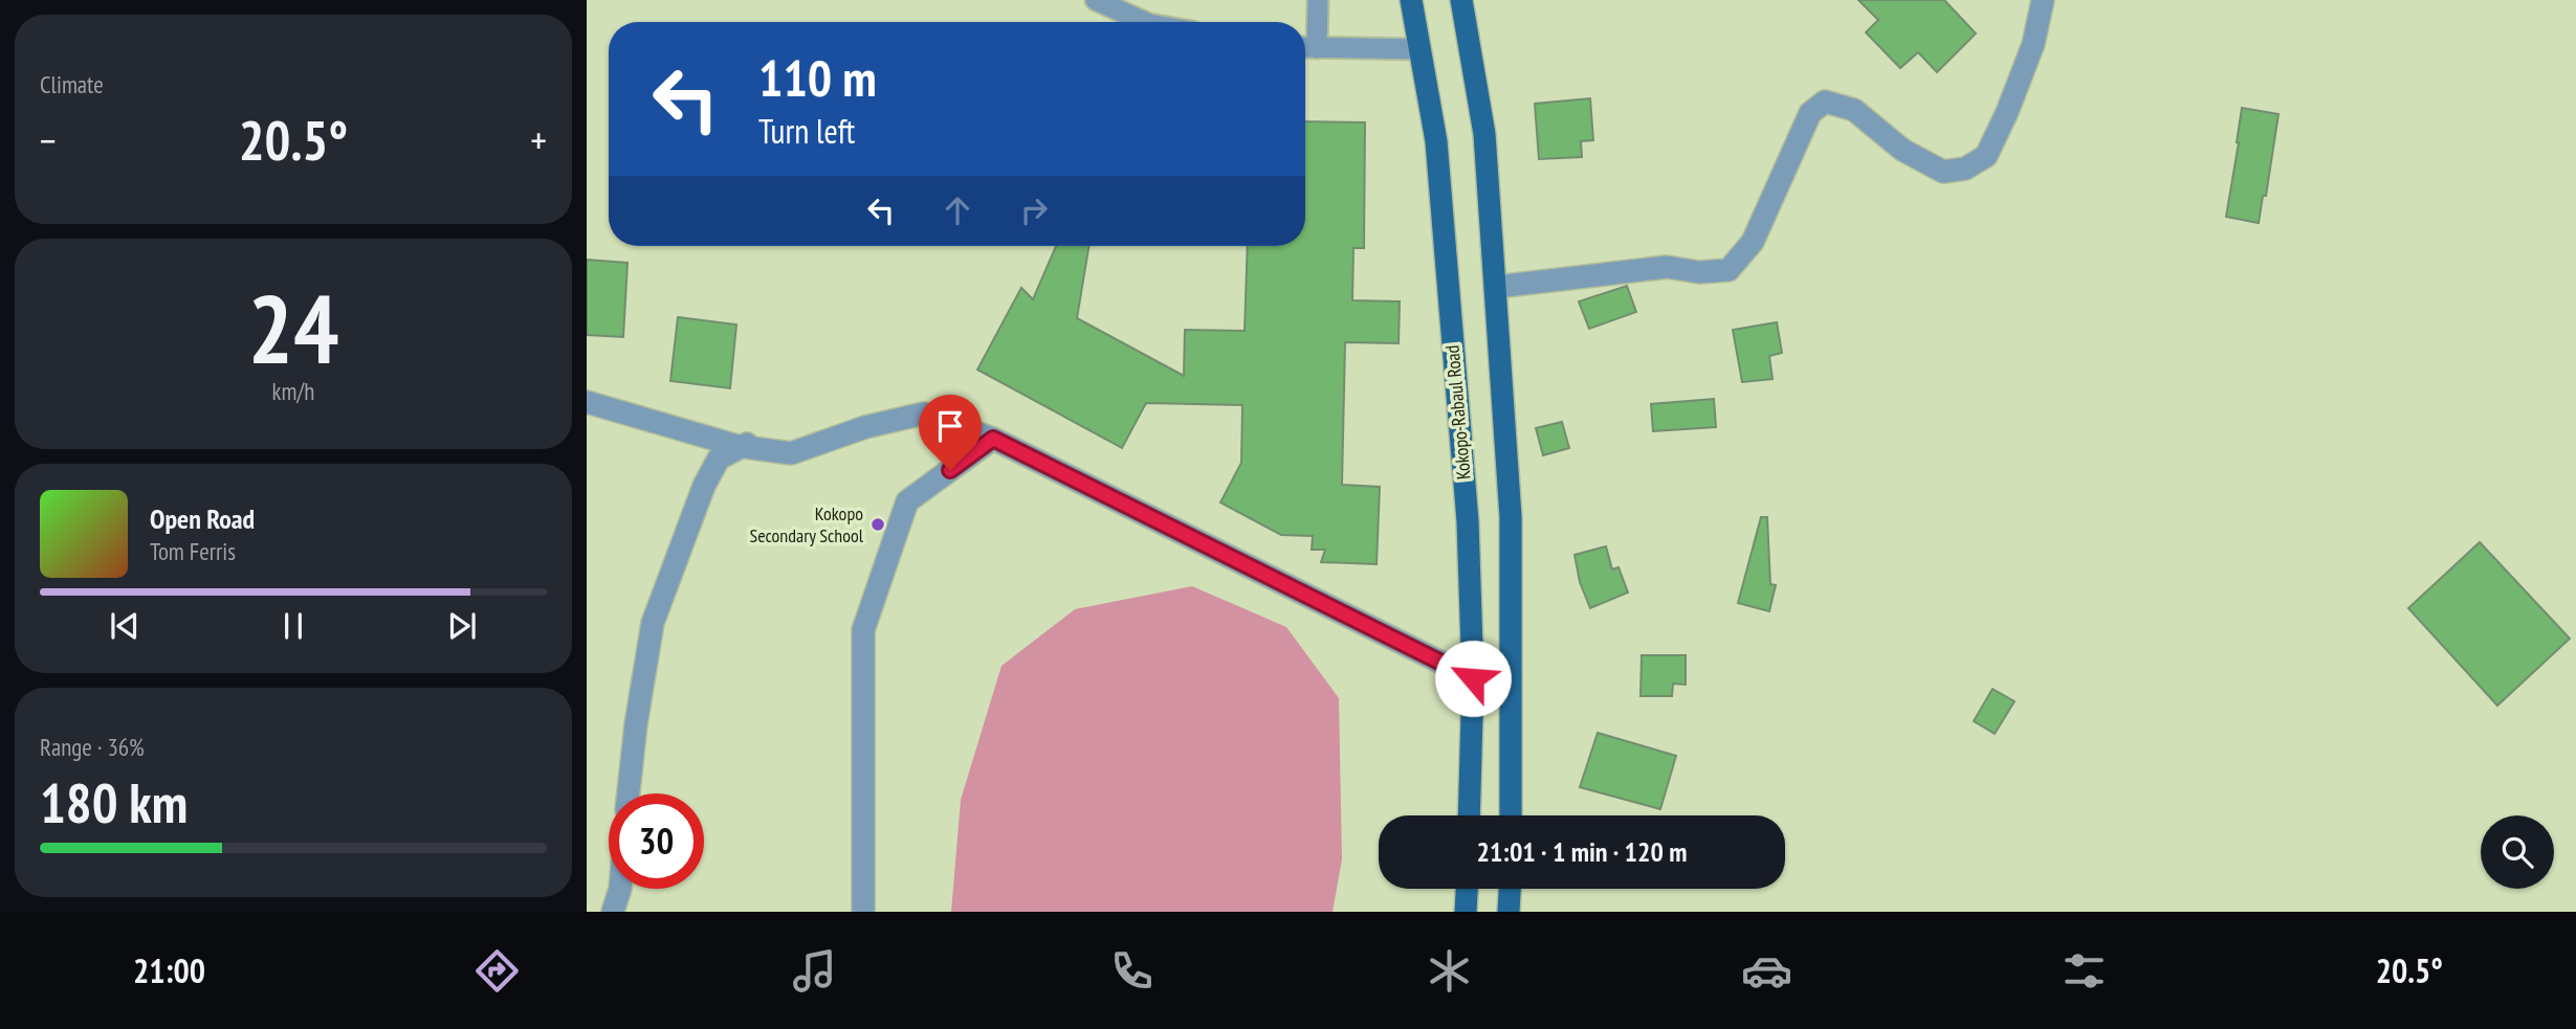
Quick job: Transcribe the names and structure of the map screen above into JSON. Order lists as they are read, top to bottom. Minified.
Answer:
{"streets":{"main road":["Kokopo-Rabaul Road"]},"places":["Kokopo Secondary School"],"page":{"tile":["Climate",["24","km/h"],["Range · 36%","180 km"]],"turn":["110 m","Turn left"],"heat":["−","20.5°","+"],"song":["Open Road","Tom Ferris"],"limit":"30","trip":"21:01 · 1 min · 120 m","tabs":["21:00","20.5°"]}}
